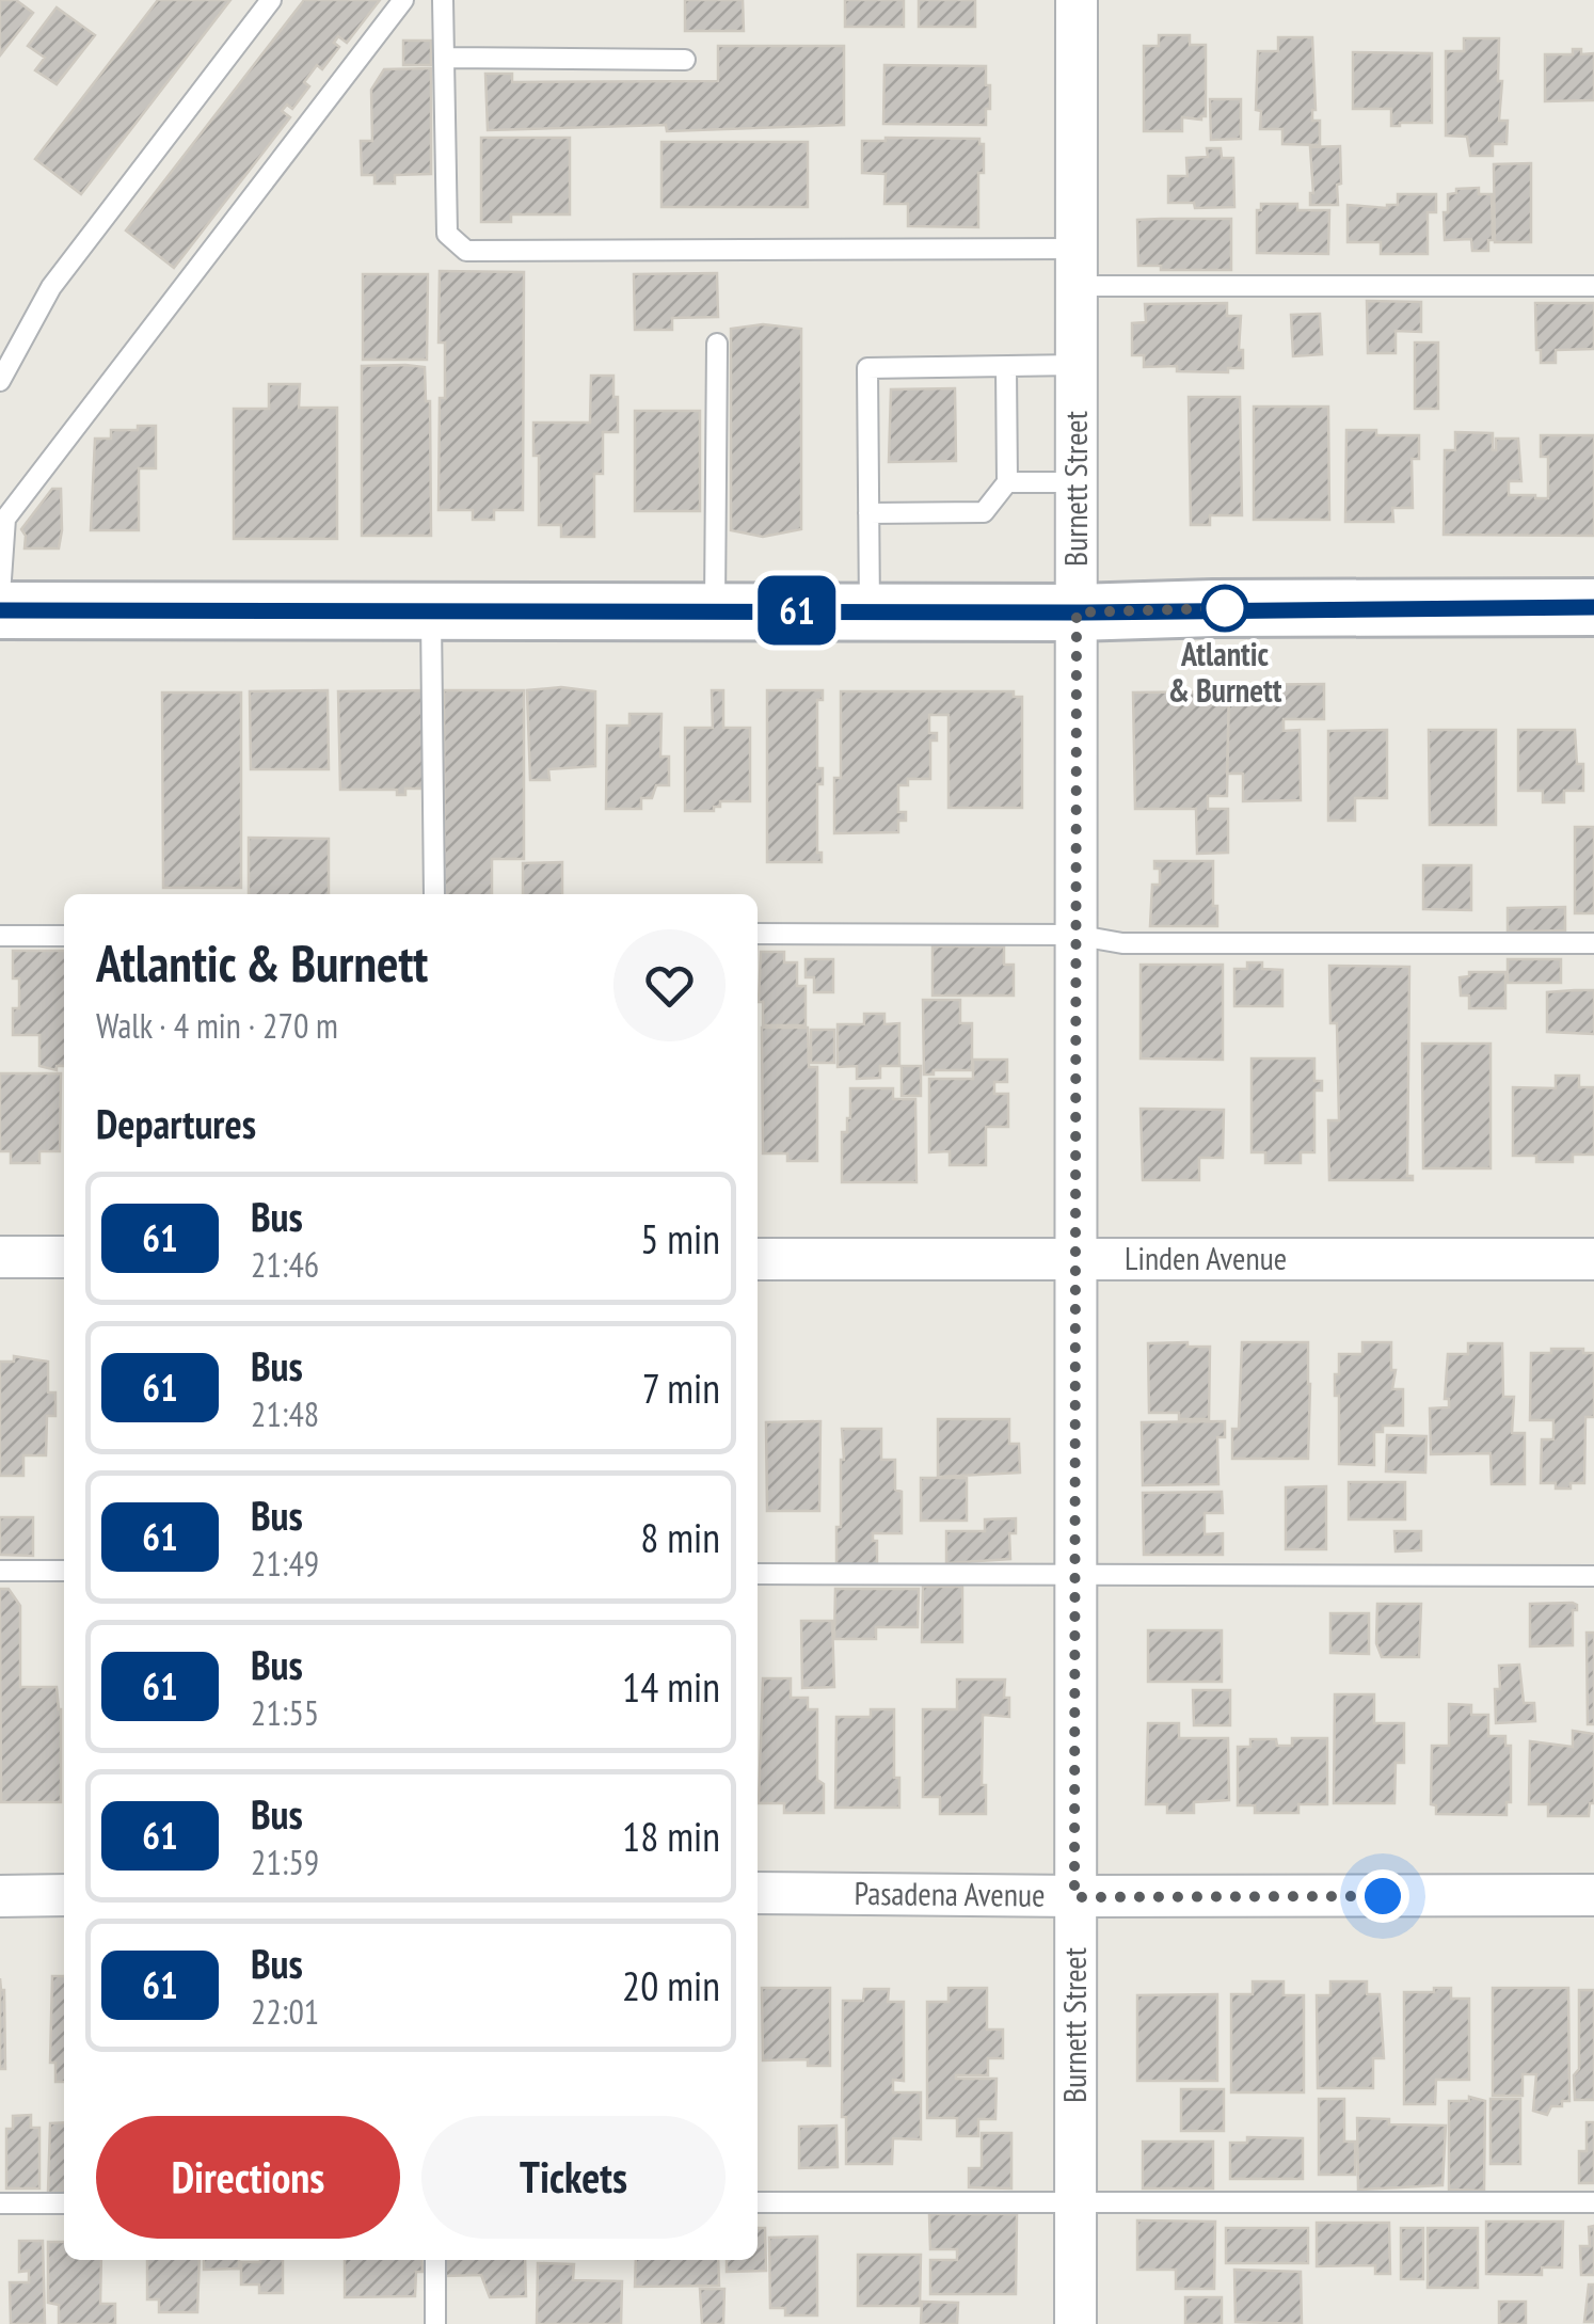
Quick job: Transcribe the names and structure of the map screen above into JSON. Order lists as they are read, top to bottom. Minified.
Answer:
{"streets":{"street":["Burnett Street","Linden Avenue","Pasadena Avenue"]},"crossings":[["Burnett Street","Linden Avenue"],["Burnett Street","Pasadena Avenue"]],"places":["Atlantic & Burnett"],"lines":["bus line 61"],"page":{"on_map":"61","heading":[["Atlantic & Burnett","Walk · 4 min · 270 m"],"Departures"],"list":[{"mark":"61","name":"Bus","note":"21:46","value":"5 min"},{"mark":"61","name":"Bus","note":"21:48","value":"7 min"},{"mark":"61","name":"Bus","note":"21:49","value":"8 min"},{"mark":"61","name":"Bus","note":"21:55","value":"14 min"},{"mark":"61","name":"Bus","note":"21:59","value":"18 min"},{"mark":"61","name":"Bus","note":"22:01","value":"20 min"}],"buttons":["Directions","Tickets"]}}
